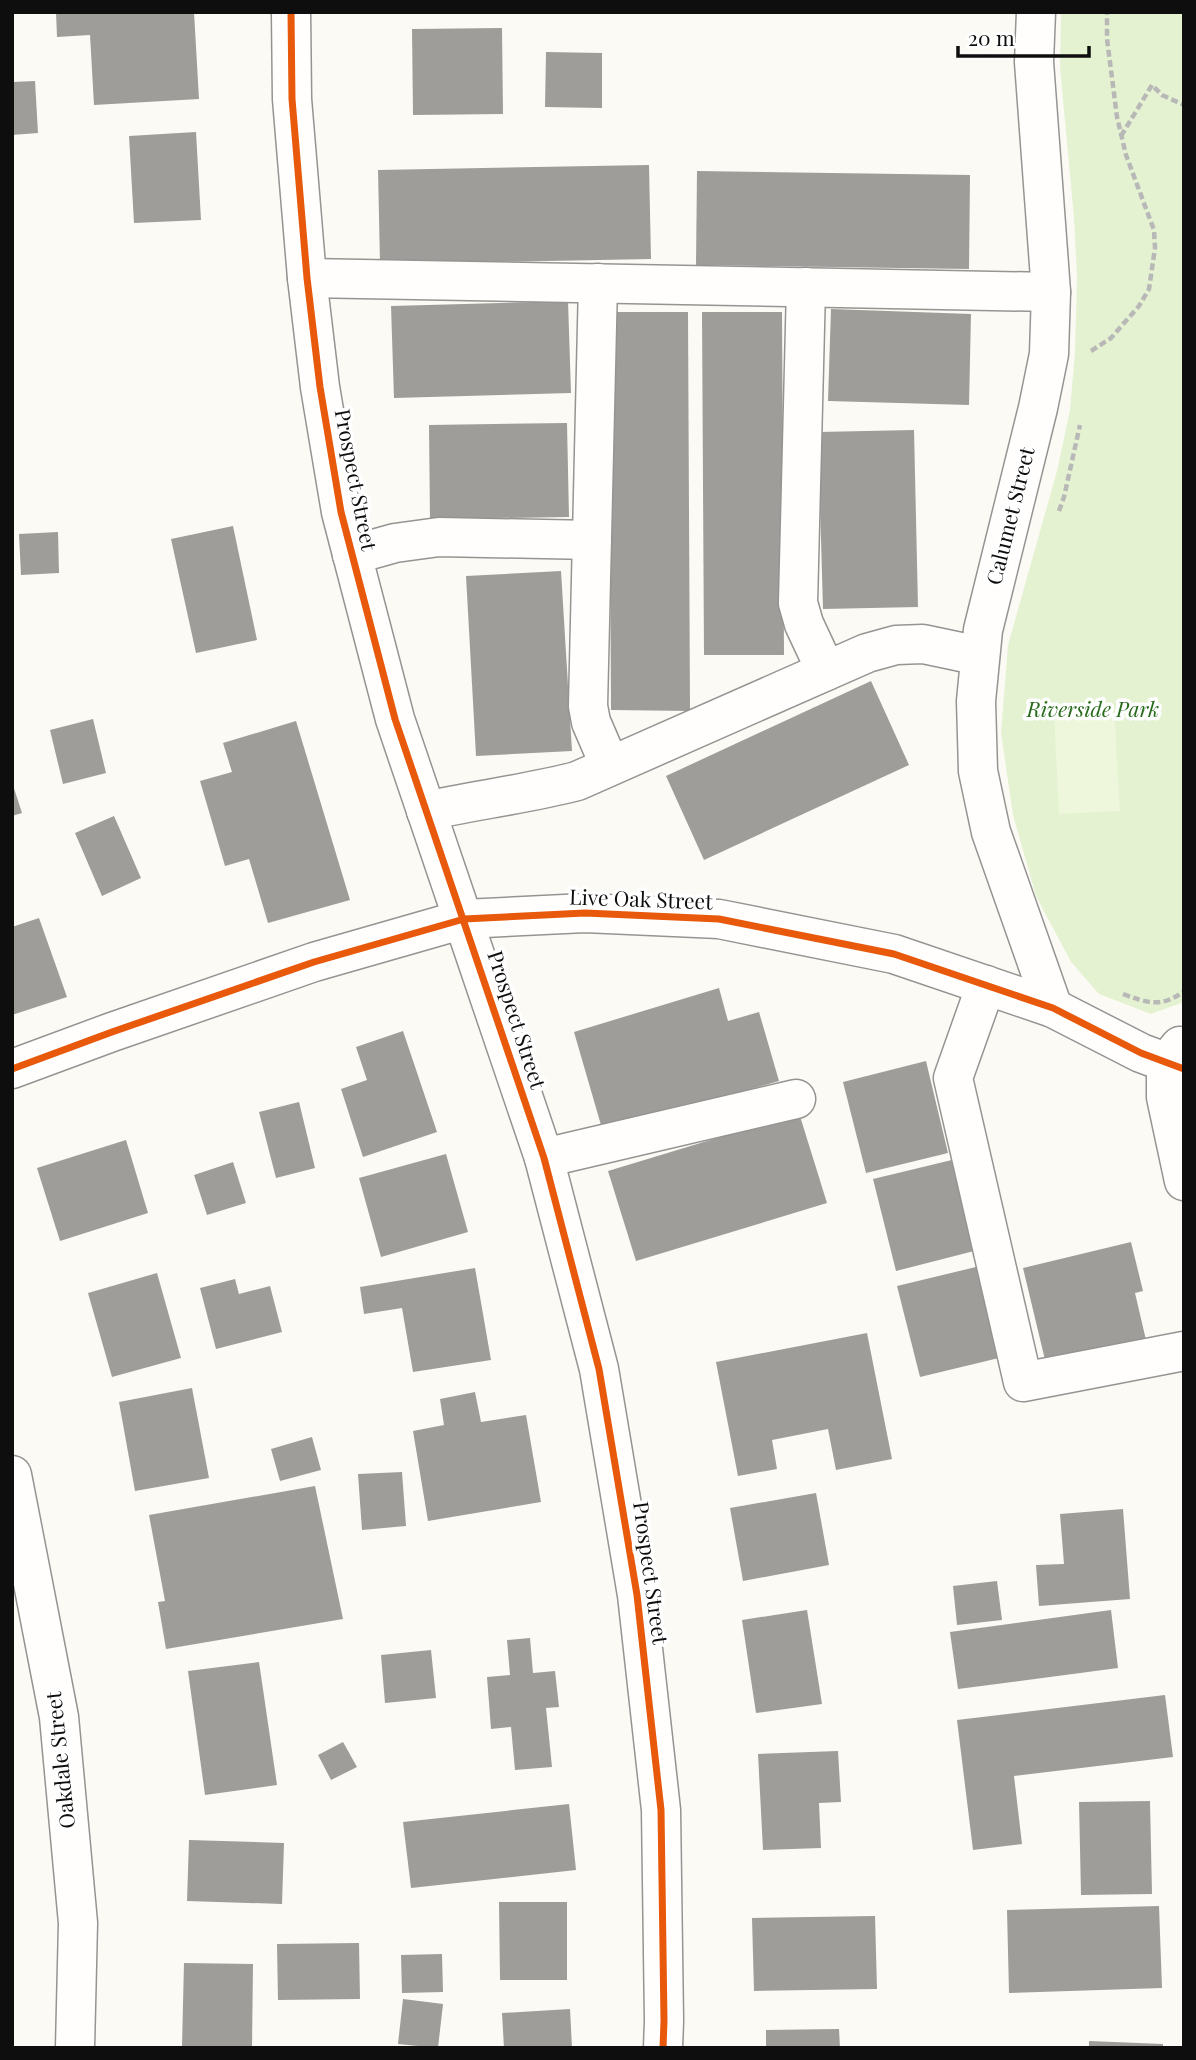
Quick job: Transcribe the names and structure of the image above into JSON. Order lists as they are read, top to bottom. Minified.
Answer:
{"streets":{"street":["Prospect Street","Calumet Street","Live Oak Street","Oakdale Street"]},"crossings":[["Prospect Street","Live Oak Street"],["Calumet Street","Live Oak Street"]],"parks":["Riverside Park"],"scale_bar":"20 m"}
